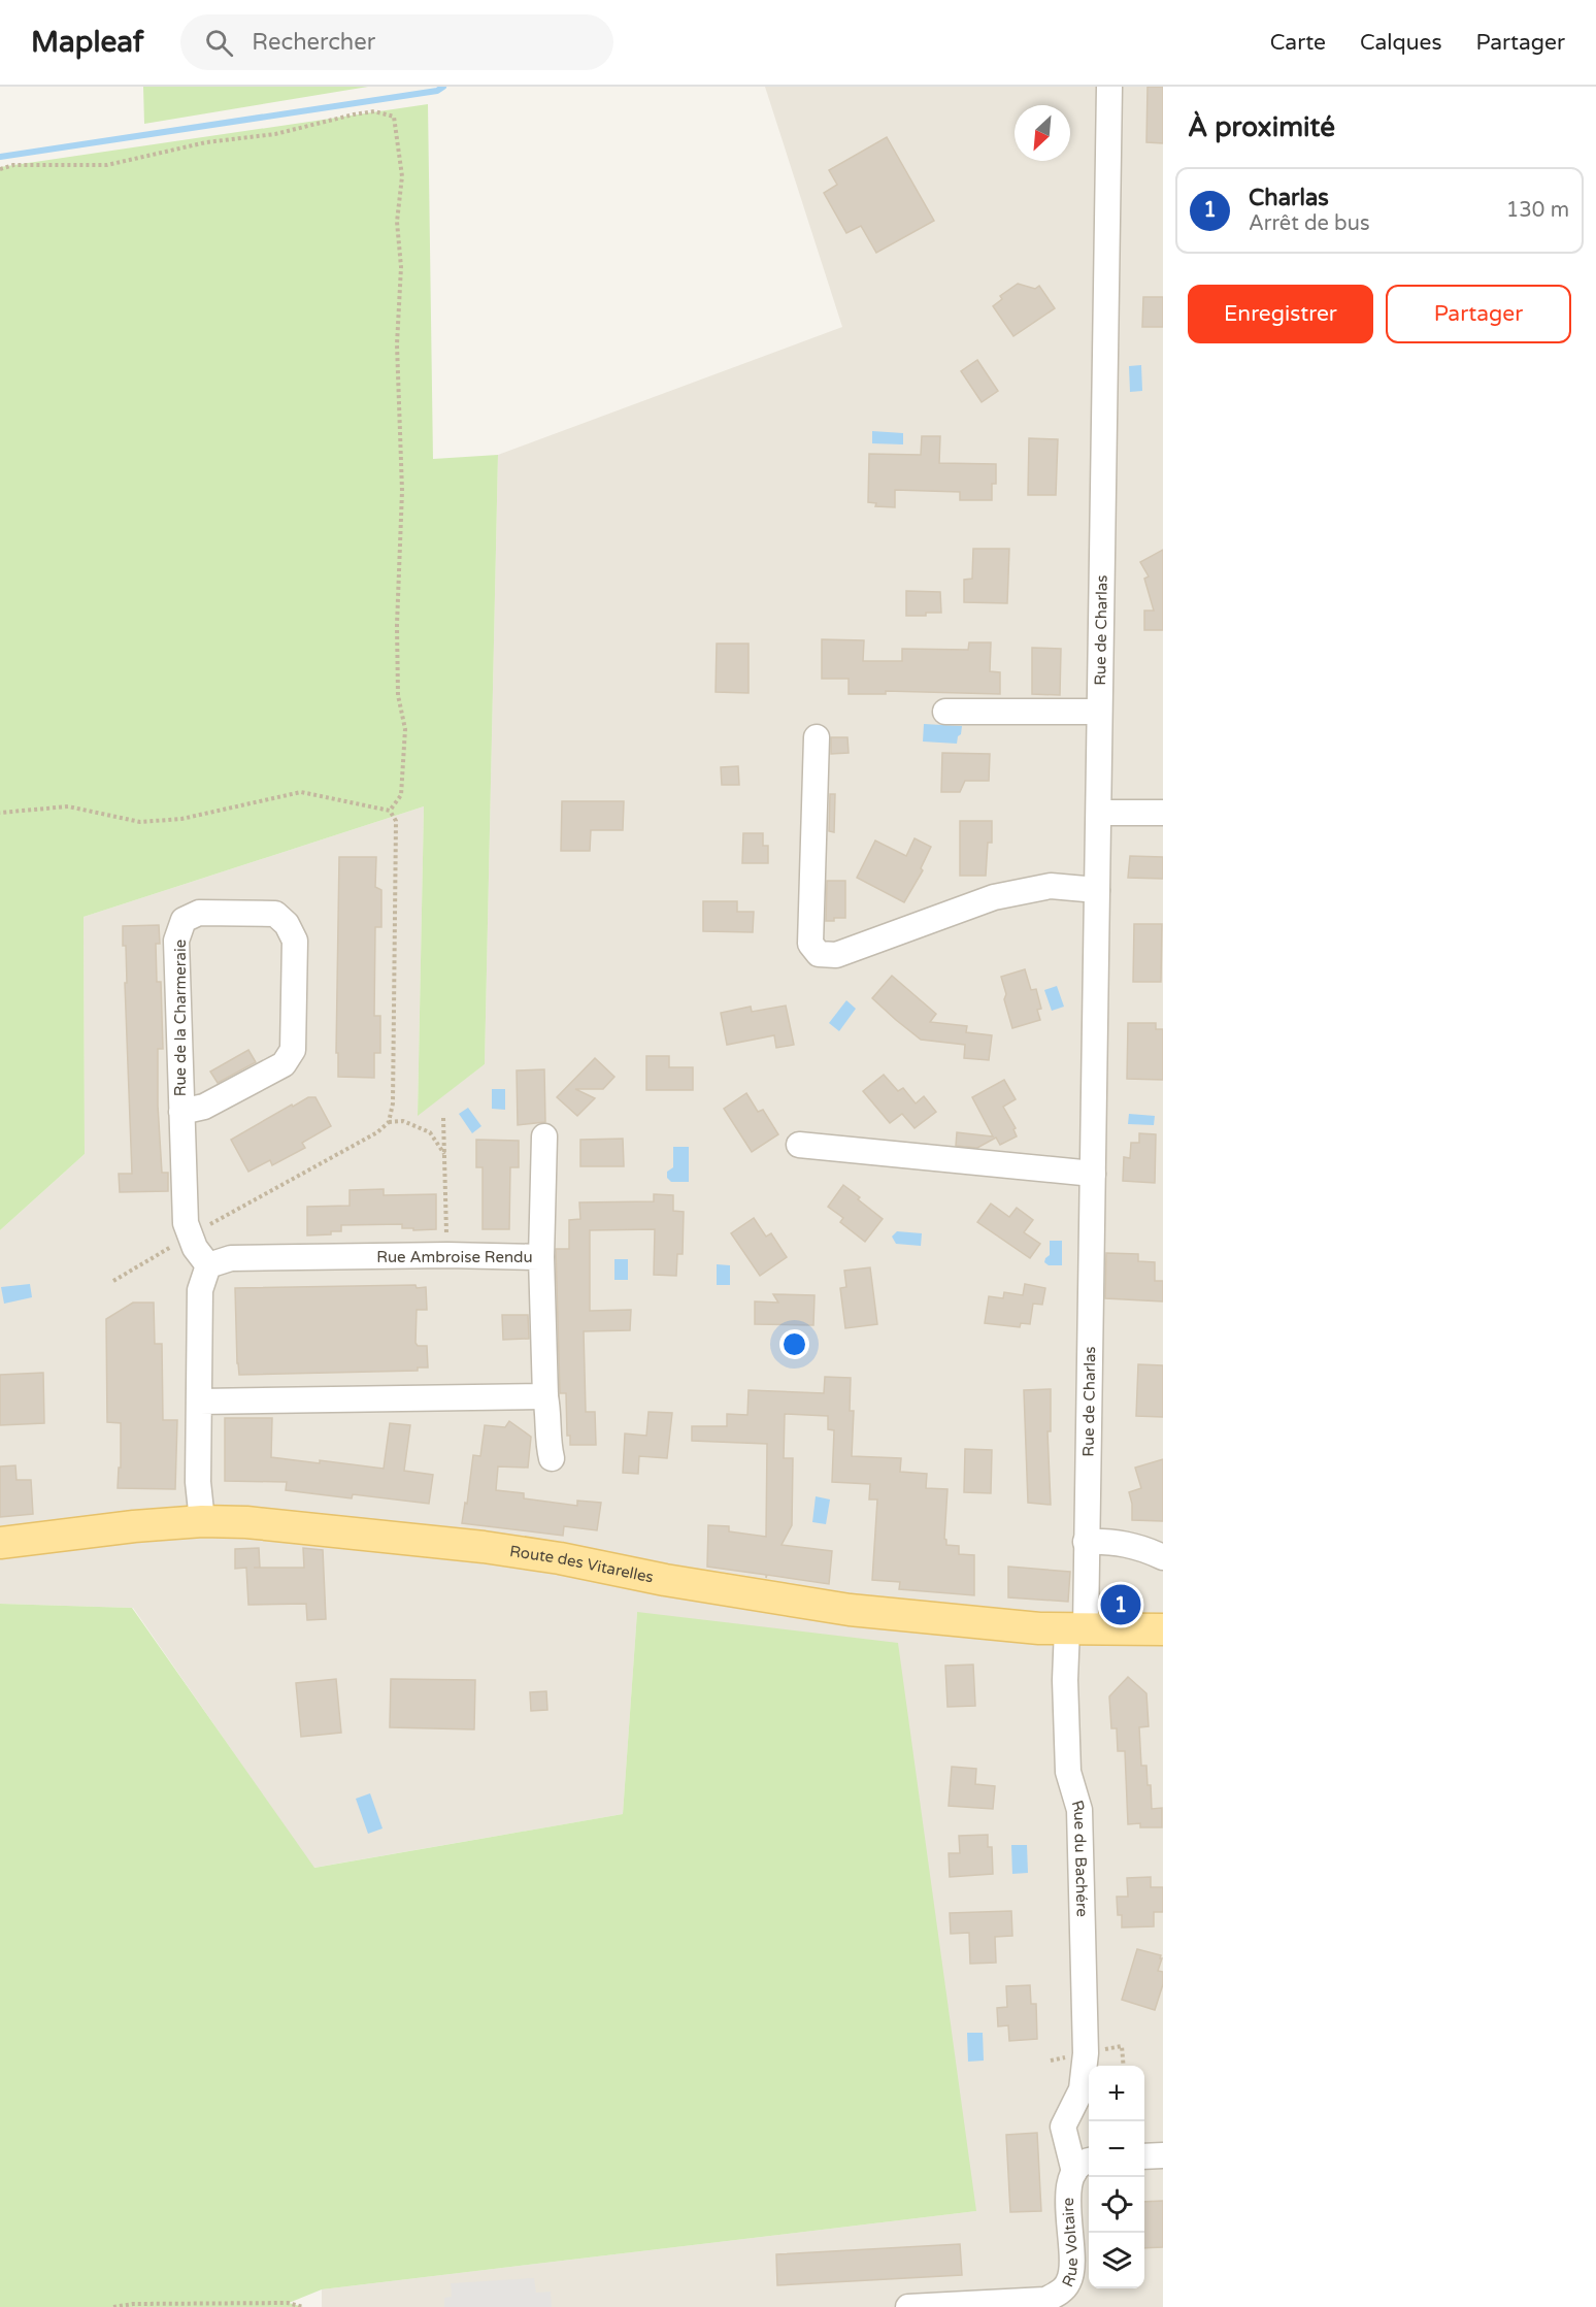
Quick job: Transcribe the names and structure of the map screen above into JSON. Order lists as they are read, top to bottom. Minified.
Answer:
{"streets":{"main road":["Route des Vitarelles"],"street":["Rue de Charlas","Rue de la Charmeraie","Rue Ambroise Rendu","Rue du Bachére","Rue Voltaire"]},"crossings":[["Rue de Charlas","Route des Vitarelles"],["Rue de Charlas","Rue du Bachére"],["Rue de la Charmeraie","Rue Ambroise Rendu"],["Route des Vitarelles","Rue du Bachére"],["Rue du Bachére","Rue Voltaire"]],"north":"bottom left","page":{"header":"Mapleaf","search":"Rechercher","nav":["Carte","Calques","Partager"],"heading":"À proximité","list":[{"mark":"1","name":"Charlas","note":"Arrêt de bus","value":"130 m"}],"buttons":["Enregistrer","Partager"],"pins":"1","map_buttons":["+","−"]}}
